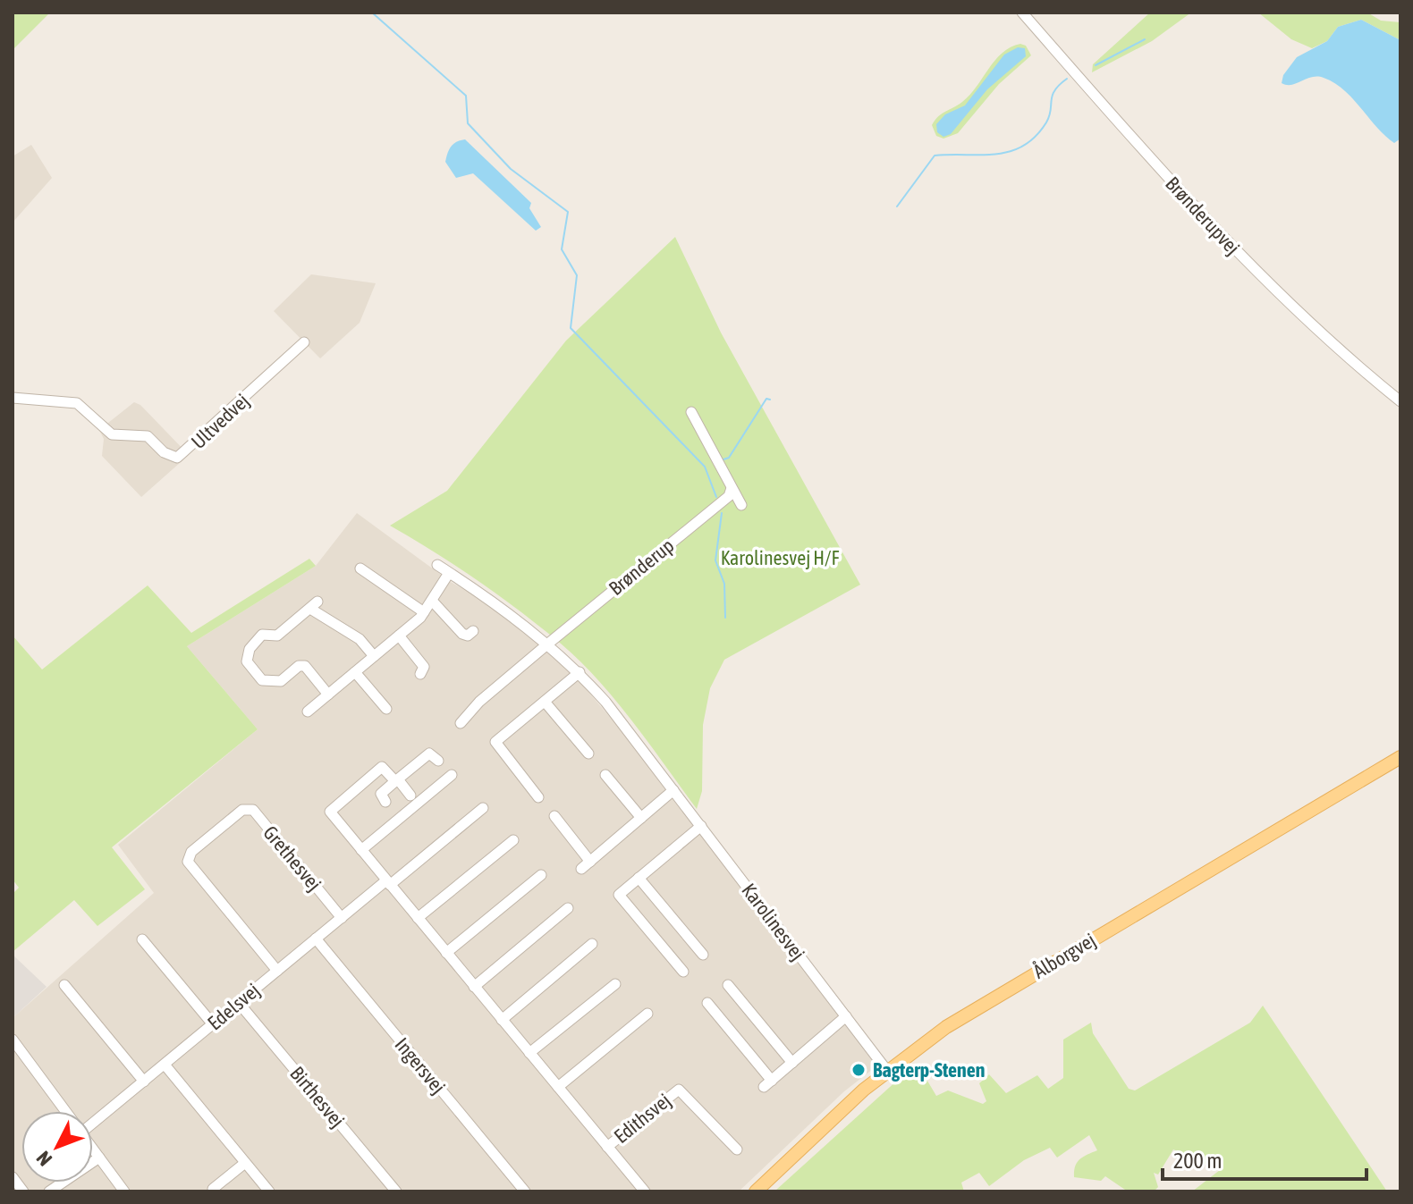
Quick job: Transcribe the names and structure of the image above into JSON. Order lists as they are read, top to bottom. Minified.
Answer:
{"streets":{"main road":["Ålborgvej"],"street":["Brønderupvej","Ultvedvej","Brønderup","Grethesvej","Karolinesvej","Edelsvej","Ingersvej","Birthesvej","Edithsvej"]},"crossings":[["Brønderup","Karolinesvej"],["Grethesvej","Edelsvej"],["Karolinesvej","Ålborgvej"],["Edelsvej","Ingersvej"],["Edelsvej","Birthesvej"]],"parks":["Karolinesvej H/F"],"places":["Bagterp-Stenen"],"scale_bar":"200 m","north":"bottom left"}
